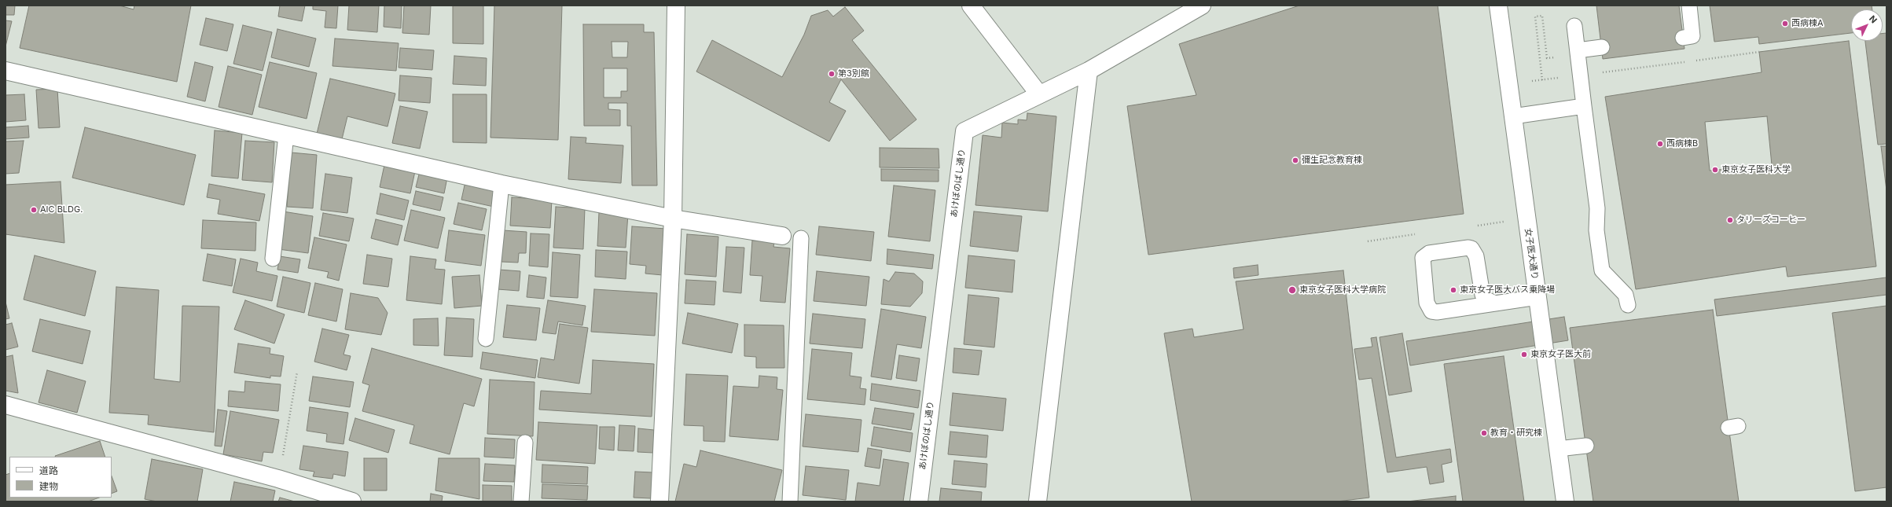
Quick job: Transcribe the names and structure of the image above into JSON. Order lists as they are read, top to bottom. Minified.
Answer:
{"streets":{"street":["あけぼのばし通り","女子医大通り"]},"places":["西病棟A","第3別館","西病棟B","彌生記念教育棟","東京女子医科大学","AIC BLDG.","タリーズコーヒー","東京女子医科大学病院","東京女子医大バス乗降場","東京女子医大前","教育・研究棟"],"legend":["道路","建物"],"north":"top right"}
